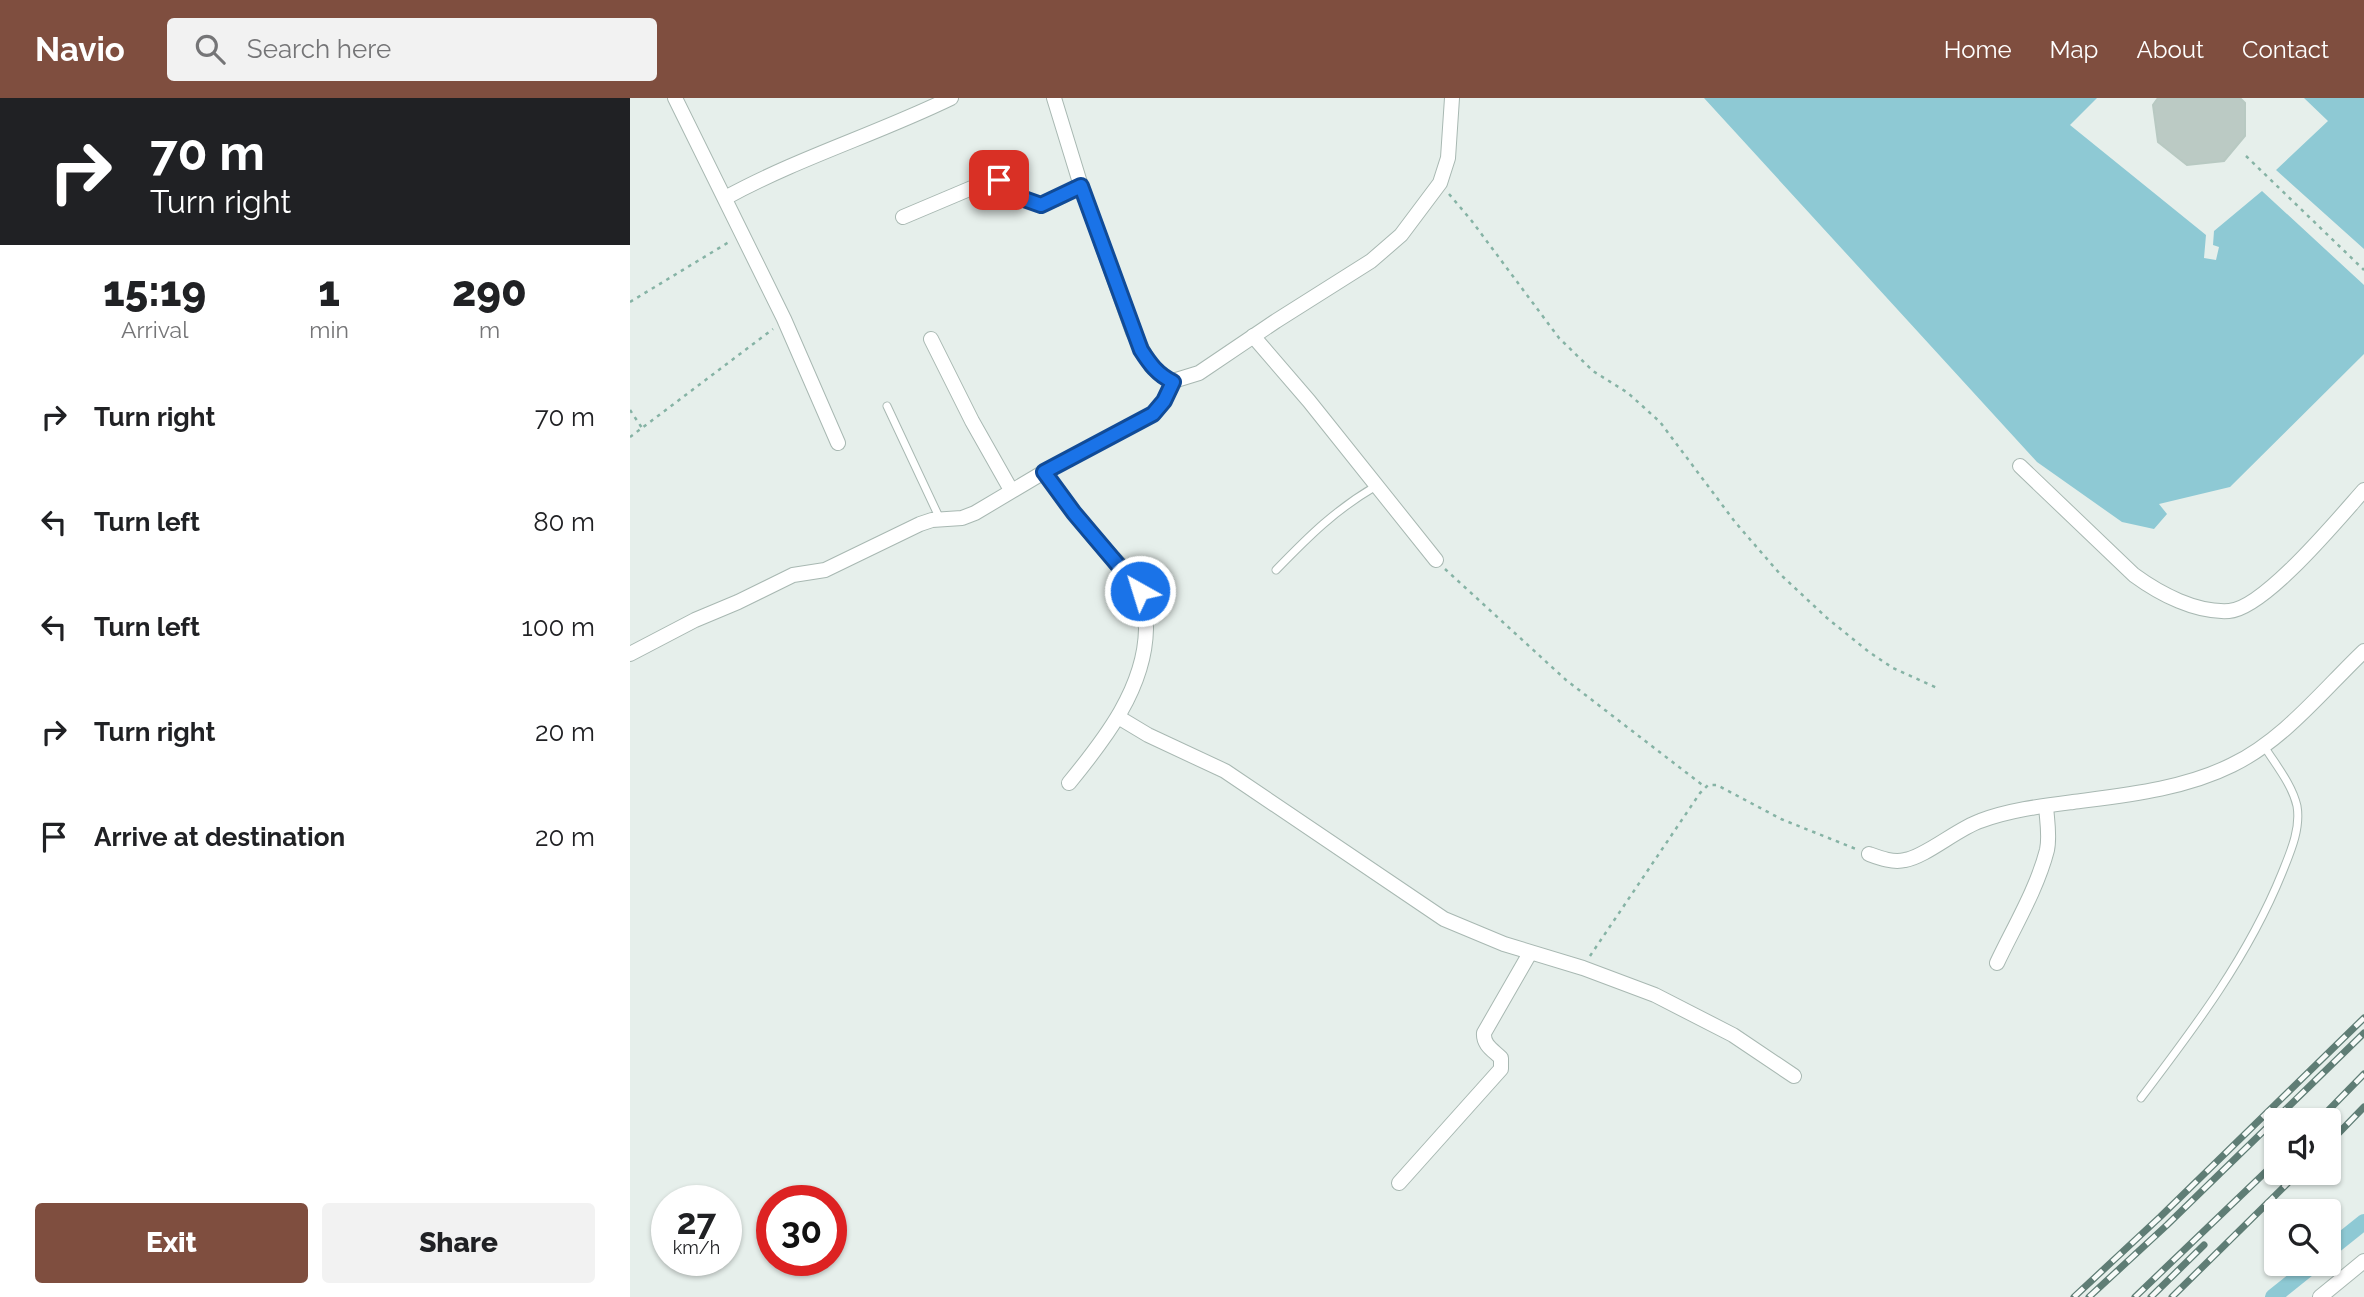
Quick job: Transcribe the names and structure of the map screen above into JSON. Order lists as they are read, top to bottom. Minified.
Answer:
{"page":{"header":"Navio","search":"Search here","nav":["Home","Map","About","Contact"],"turn":["70 m","Turn right"],"eta":["15:19","Arrival","1","min","290","m"],"list":[{"name":"Turn right","value":"70 m"},{"name":"Turn left","value":"80 m"},{"name":"Turn left","value":"100 m"},{"name":"Turn right","value":"20 m"},{"name":"Arrive at destination","value":"20 m"}],"speed":"27 km/h","limit":"30","buttons":["Exit","Share"]}}
